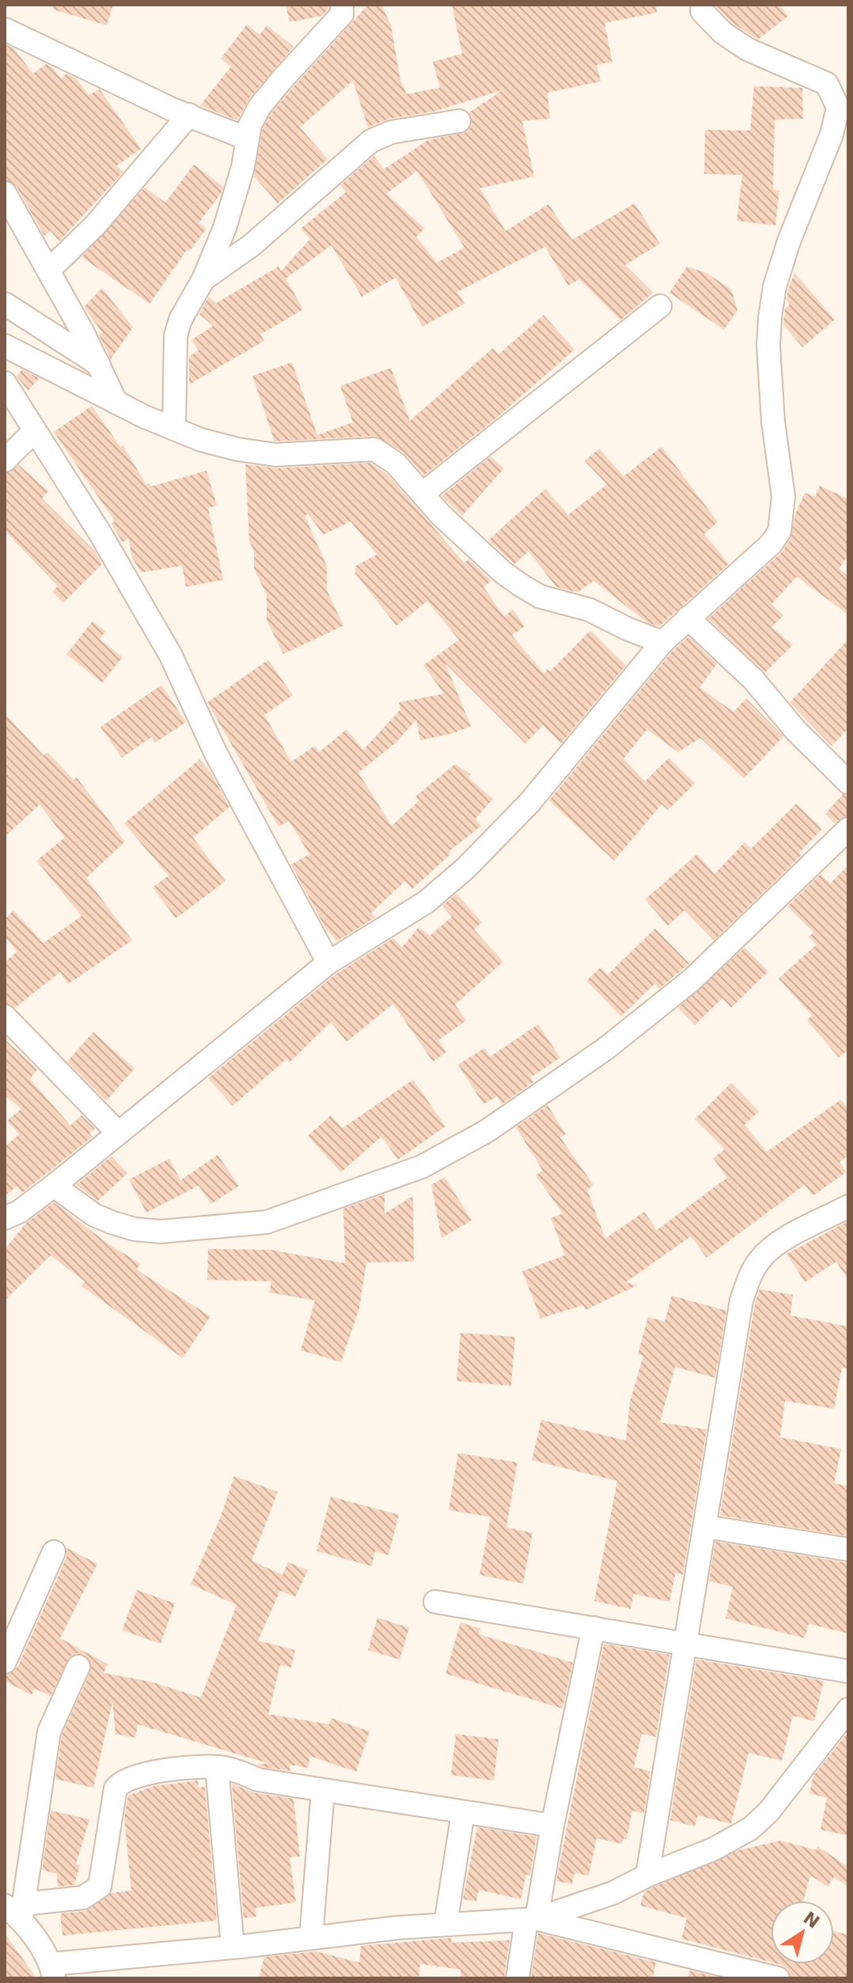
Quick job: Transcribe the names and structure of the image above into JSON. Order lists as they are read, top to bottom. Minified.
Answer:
{"north":"top right"}
